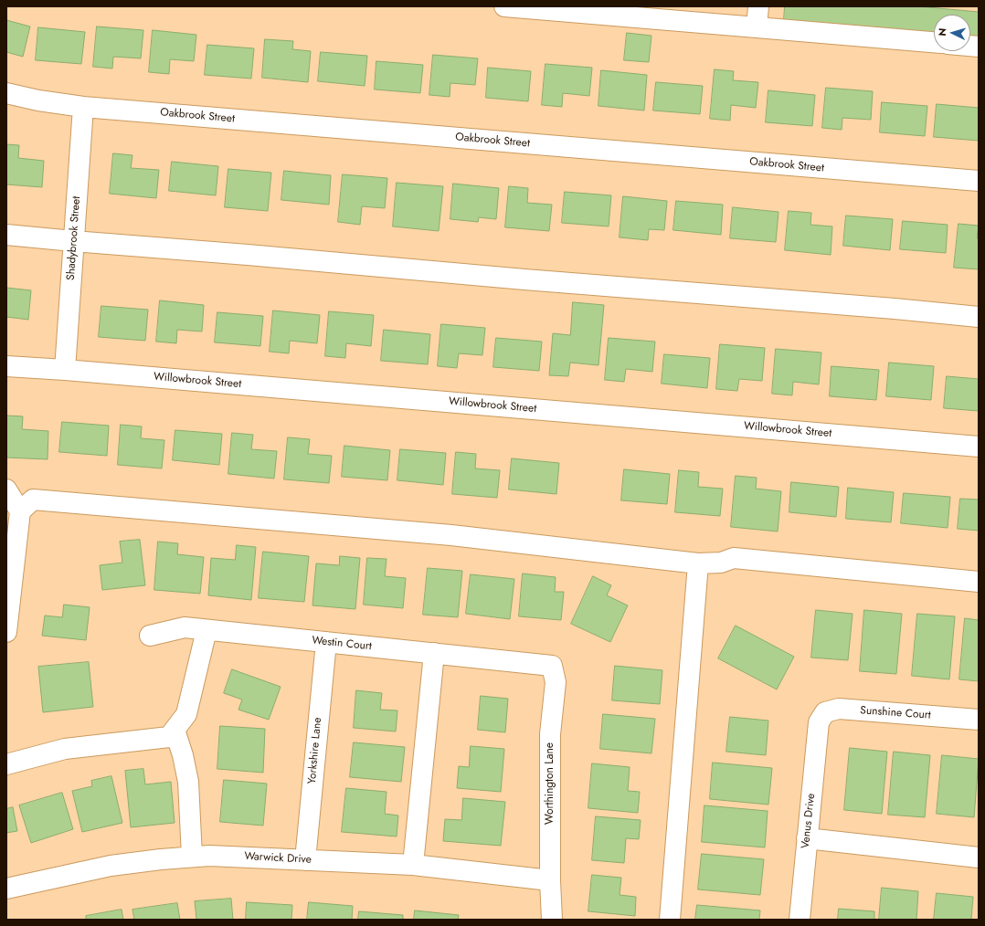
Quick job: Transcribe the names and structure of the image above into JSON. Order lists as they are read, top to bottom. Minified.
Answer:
{"streets":{"street":["Oakbrook Street","Shadybrook Street","Willowbrook Street","Westin Court","Sunshine Court","Yorkshire Lane","Worthington Lane","Venus Drive","Warwick Drive"]},"crossings":[["Oakbrook Street","Shadybrook Street"],["Shadybrook Street","Willowbrook Street"],["Westin Court","Yorkshire Lane"],["Westin Court","Worthington Lane"],["Sunshine Court","Venus Drive"],["Yorkshire Lane","Warwick Drive"],["Worthington Lane","Warwick Drive"]],"north":"left"}
